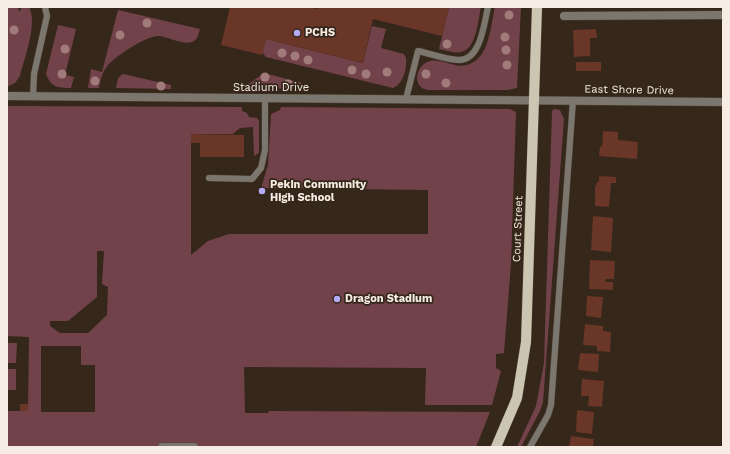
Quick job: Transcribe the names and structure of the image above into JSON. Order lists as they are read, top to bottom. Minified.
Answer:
{"streets":{"main road":["Court Street"],"street":["Stadium Drive","East Shore Drive"]},"crossings":[["Stadium Drive","East Shore Drive"],["Stadium Drive","Court Street"],["East Shore Drive","Court Street"]],"places":["PCHS","Pekin Community High School","Dragon Stadium"]}
